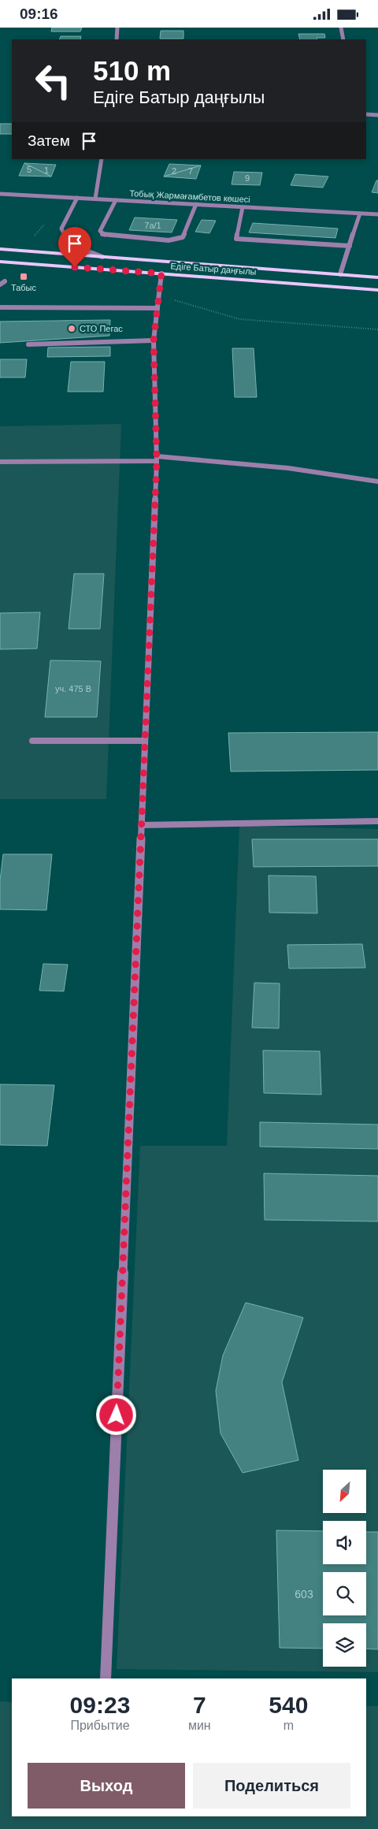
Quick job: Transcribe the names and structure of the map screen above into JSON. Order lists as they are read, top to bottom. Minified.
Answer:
{"streets":{"main road":["Едіге Батыр даңғылы"],"street":["Тобық Жармағамбетов көшесі"]},"places":{"transit":["Табыс"],"other":["СТО Пегас"]},"house_numbers":["5","1","2","7","9","7а/1","уч. 475 В","603"],"north":"bottom left","page":{"status":"09:16","turn":["510 m","Едіге Батыр даңғылы"],"then":"Затем","eta":["09:23","Прибытие","7","мин","540","m"],"buttons":["Выход","Поделиться"]}}
